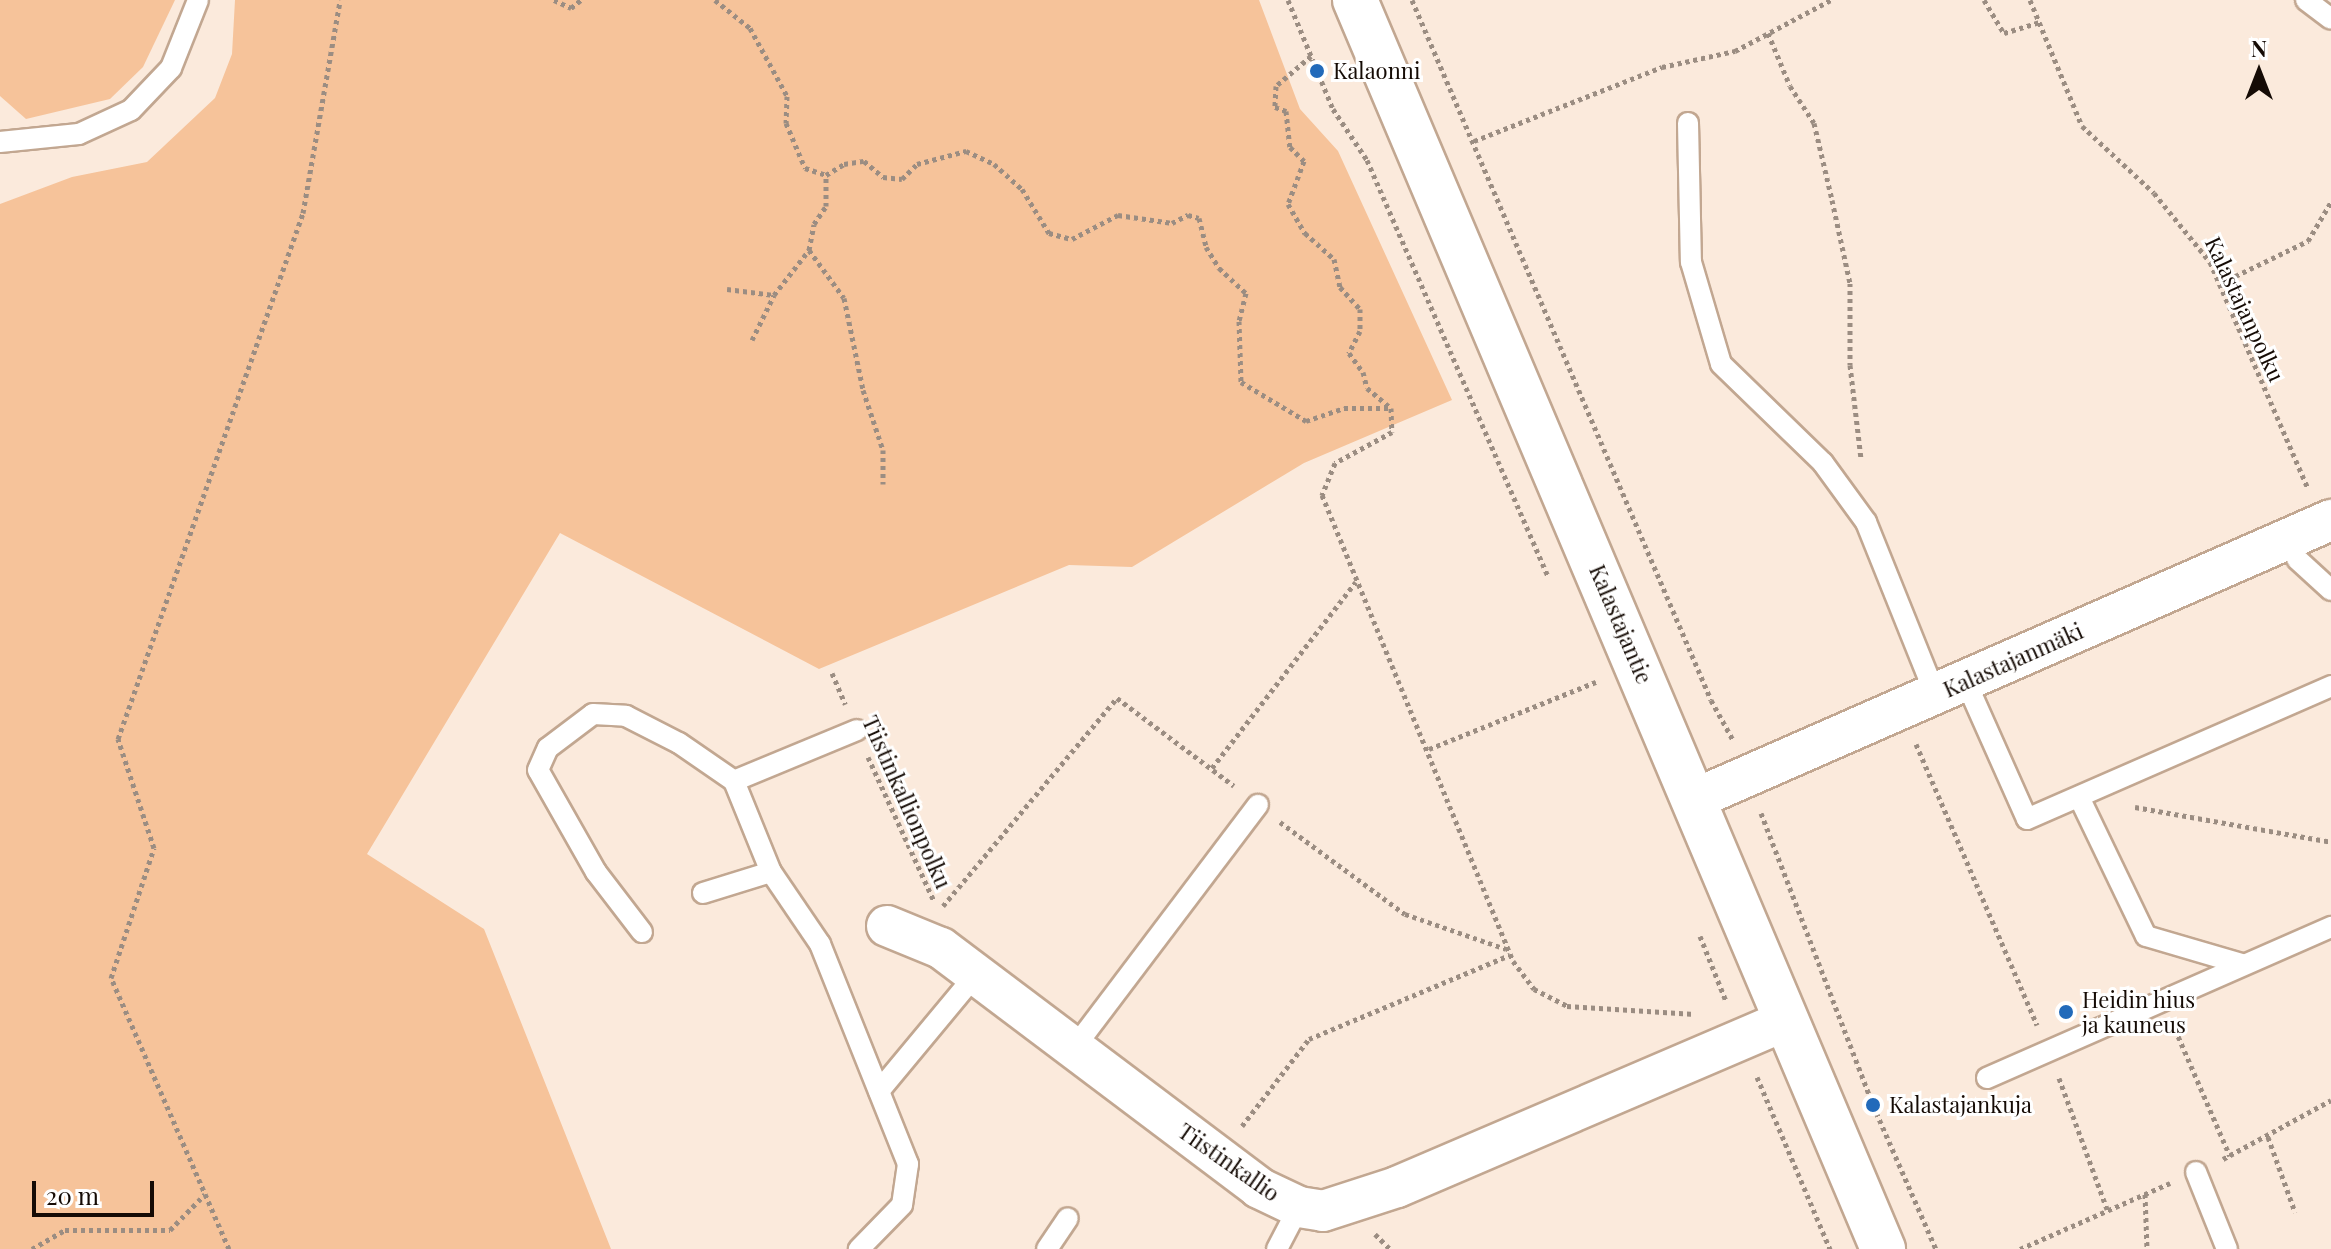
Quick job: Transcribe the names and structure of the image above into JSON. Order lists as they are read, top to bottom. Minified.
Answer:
{"streets":{"main road":["Kalastajantie"],"street":["Kalastajanmäki","Tiistinkallio"],"path":["Kalastajanpolku","Tiistinkallionpolku"]},"crossings":[["Kalastajanpolku","Kalastajanmäki"],["Kalastajantie","Kalastajanmäki"],["Kalastajantie","Tiistinkallio"]],"places":["Kalaonni","Heidin hius ja kauneus","Kalastajankuja"],"scale_bar":"20 m","north":"top"}
